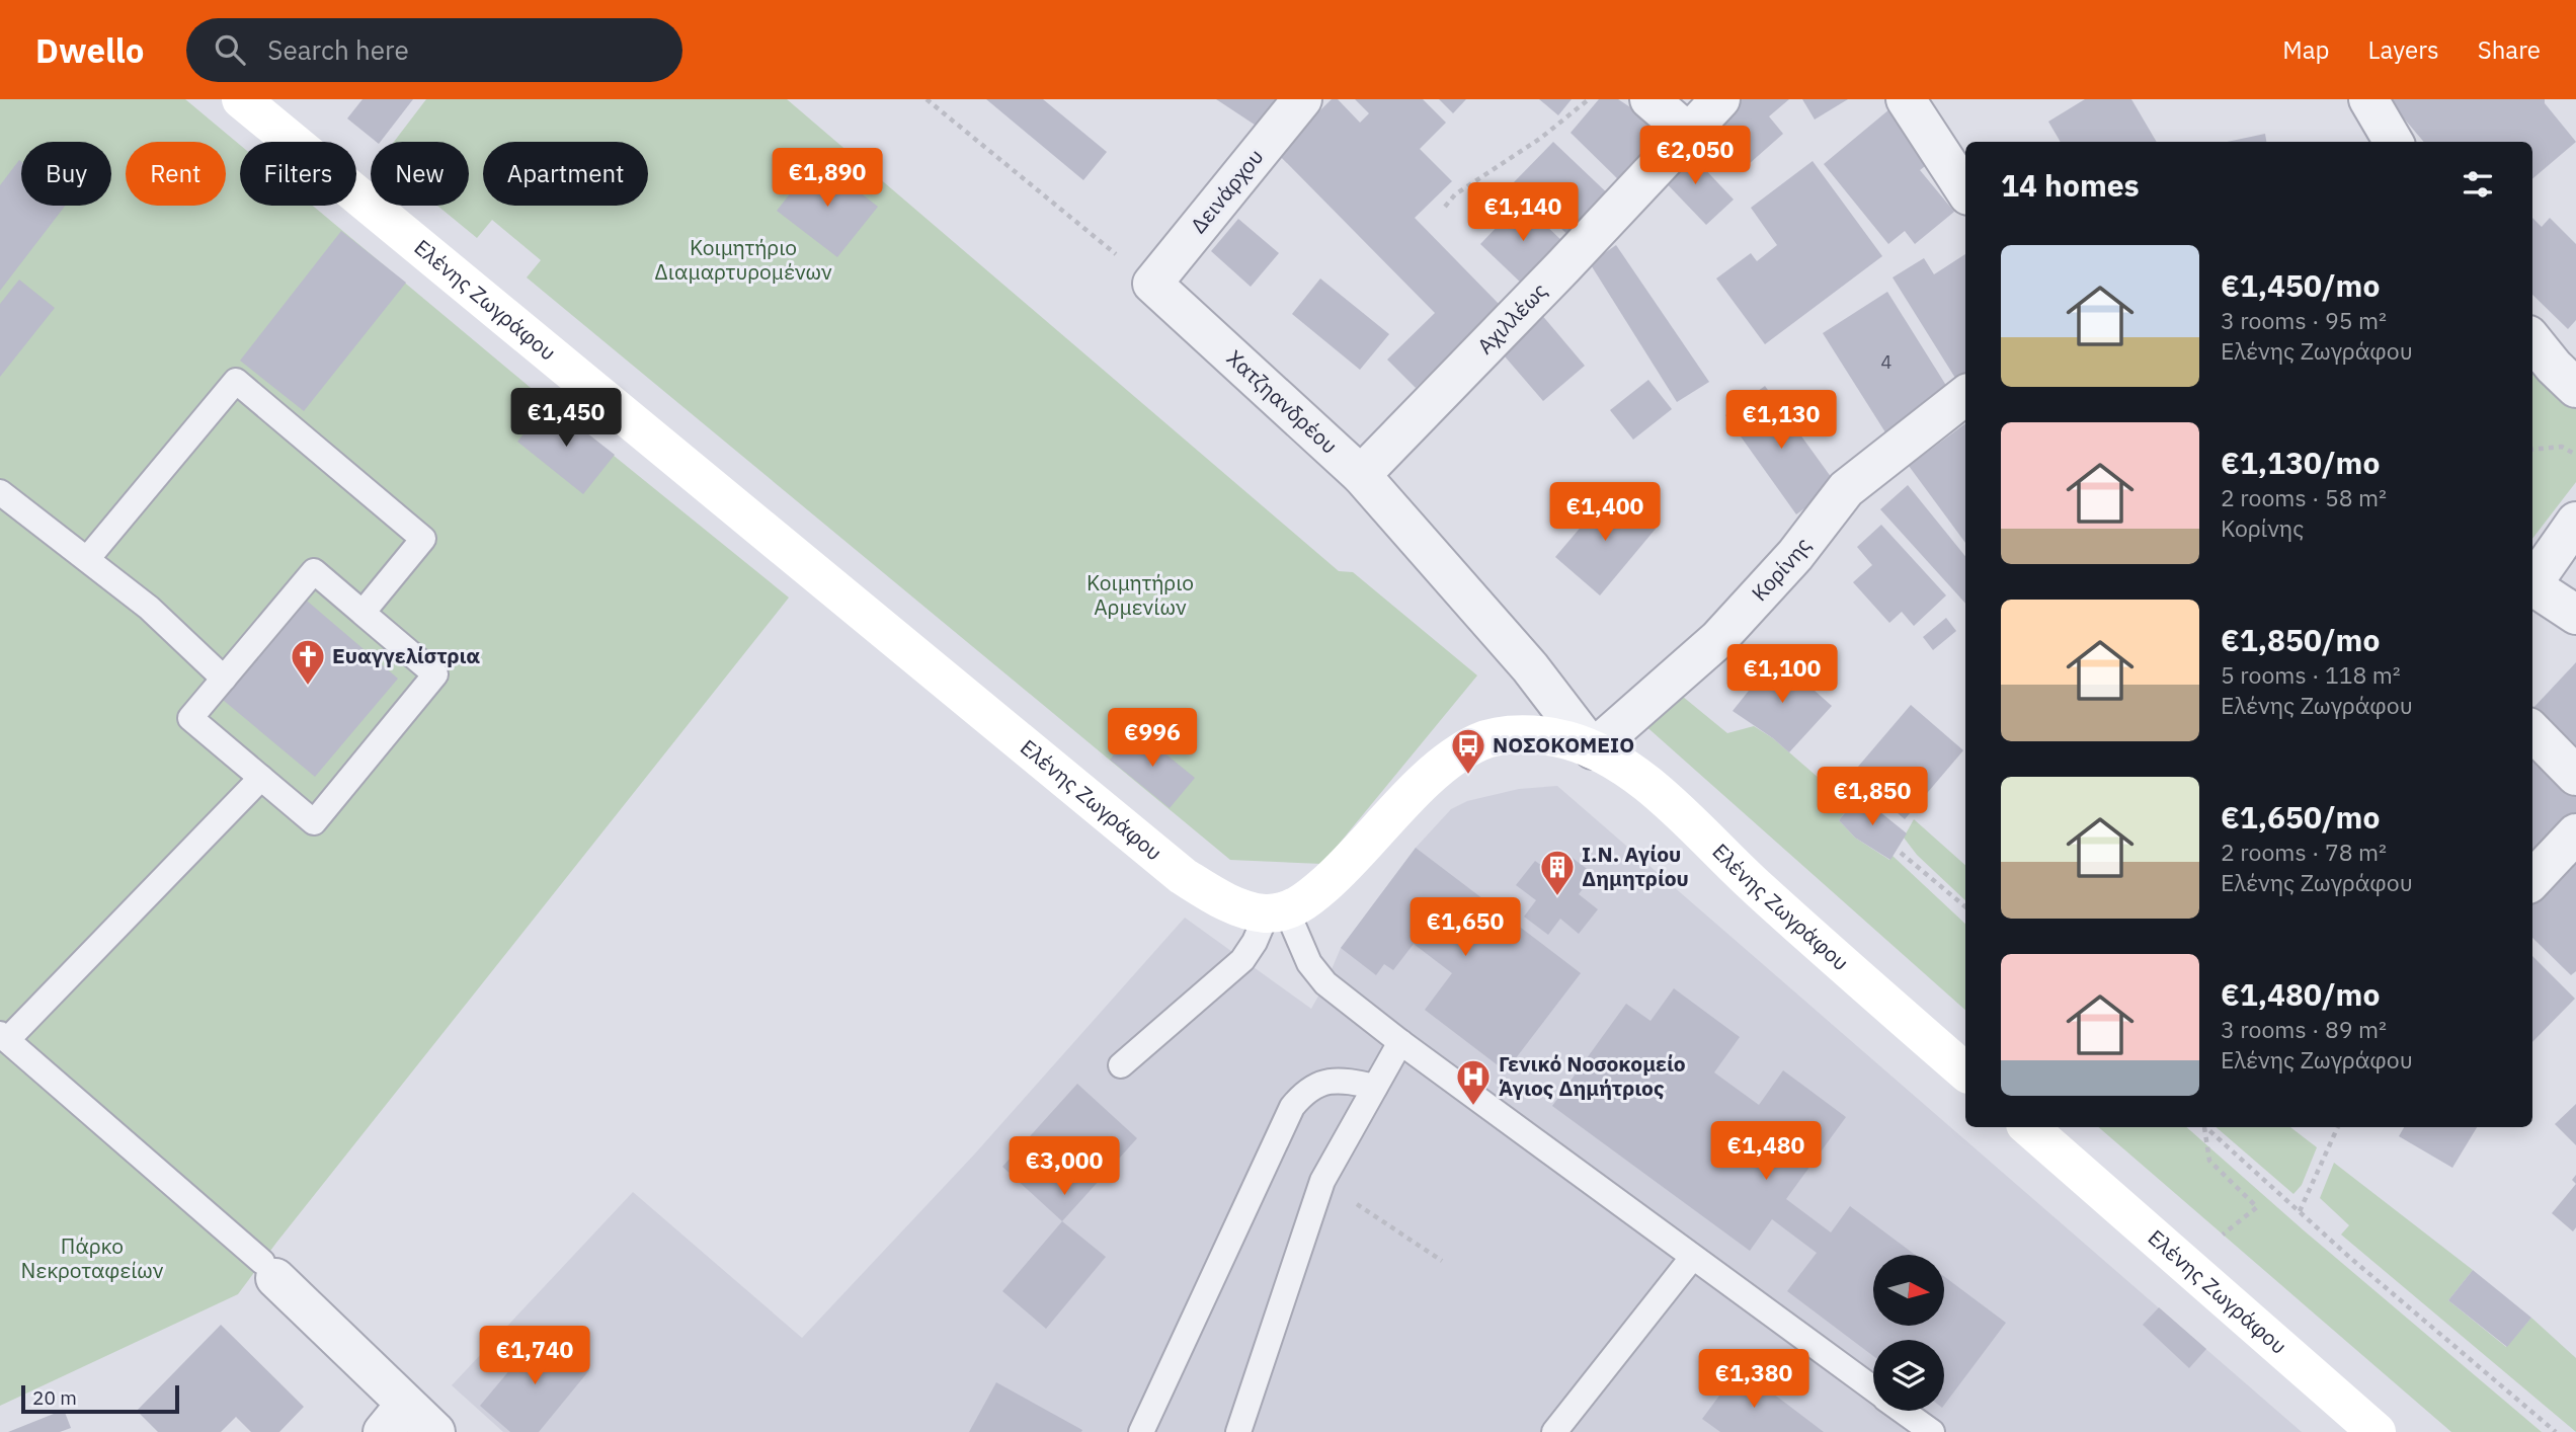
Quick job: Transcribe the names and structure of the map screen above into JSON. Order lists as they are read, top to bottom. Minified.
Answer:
{"streets":{"main road":["Ελένης Ζωγράφου"],"street":["Δεινάρχου","Αχιλλέως","Χατζηανδρέου","Κορίνης"]},"crossings":[["Δεινάρχου","Χατζηανδρέου"],["Ελένης Ζωγράφου","Χατζηανδρέου"],["Ελένης Ζωγράφου","Κορίνης"],["Αχιλλέως","Χατζηανδρέου"],["Χατζηανδρέου","Κορίνης"]],"parks":["Κοιμητήριο Διαμαρτυρομένων","Κοιμητήριο Αρμενίων","Πάρκο Νεκροταφείων"],"places":{"church":["Ευαγγελίστρια"],"bus stop":["ΝΟΣΟΚΟΜΕΙΟ"],"building":["Ι.Ν. Αγίου Δημητρίου"],"hospital":["Γενικό Νοσοκομείο Άγιος Δημήτριος"]},"house_numbers":["4"],"scale_bar":"20 m","north":"right","page":{"header":"Dwello","search":"Search here","nav":["Map","Layers","Share"],"price":["€2,050","€1,890","€1,140","€1,450","€1,130","€1,400","€1,100","€996","€1,850","€1,650","€1,480","€3,000","€1,740","€1,380"],"chip":["Buy","Rent","Filters","New","Apartment"],"heading":"14 homes","list":[{"name":"€1,450/mo","note":"3 rooms · 95 m² · Ελένης Ζωγράφου"},{"name":"€1,130/mo","note":"2 rooms · 58 m² · Κορίνης"},{"name":"€1,850/mo","note":"5 rooms · 118 m² · Ελένης Ζωγράφου"},{"name":"€1,650/mo","note":"2 rooms · 78 m² · Ελένης Ζωγράφου"},{"name":"€1,480/mo","note":"3 rooms · 89 m² · Ελένης Ζωγράφου"}],"scale":"20 m"}}
